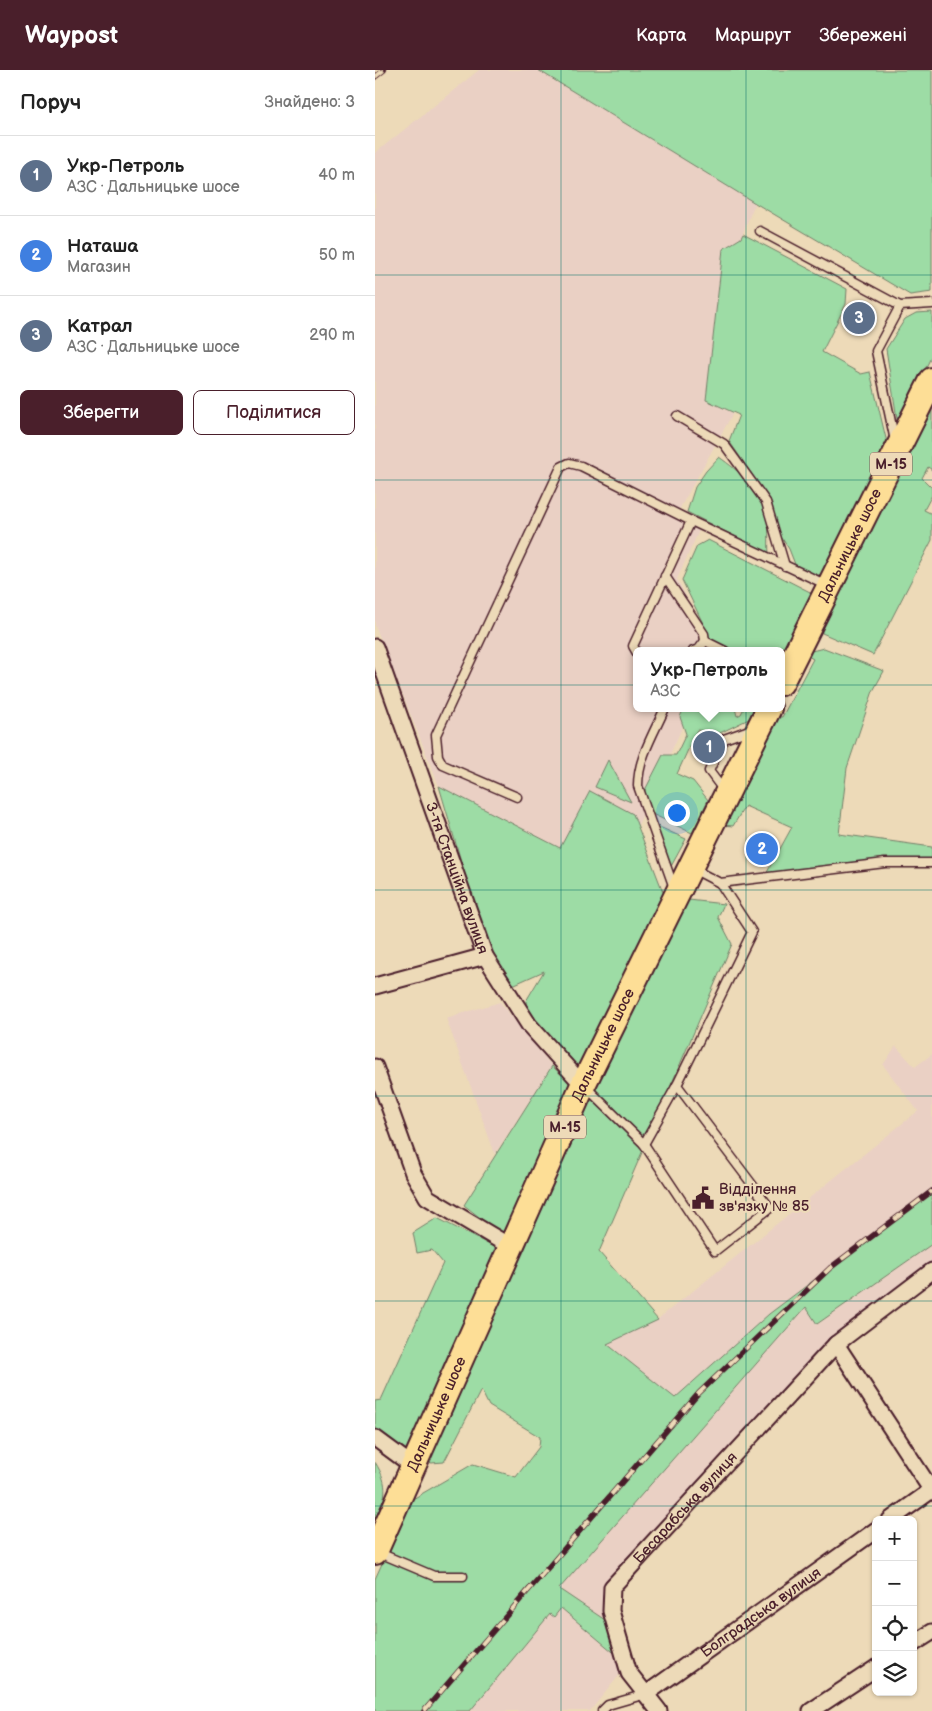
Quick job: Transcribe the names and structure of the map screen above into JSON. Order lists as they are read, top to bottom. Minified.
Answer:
{"streets":{"main road":["М-15","Дальницьке шосе"],"street":["3-тя Станційна вулиця","Бесарабська вулиця","Болградська вулиця"]},"crossings":[["Дальницьке шосе","3-тя Станційна вулиця"],["Бесарабська вулиця","Болградська вулиця"]],"places":{"public building":["Відділення зв'язку № 85"]},"page":{"header":"Waypost","nav":["Карта","Маршрут","Збережені"],"heading":["Поруч","Знайдено: 3"],"list":[{"mark":"1","name":"Укр-Петроль","note":"АЗС · Дальницьке шосе","value":"40 m"},{"mark":"2","name":"Наташа","note":"Магазин","value":"50 m"},{"mark":"3","name":"Катрал","note":"АЗС · Дальницьке шосе","value":"290 m"}],"pins":["3","1","2"],"buttons":["Зберегти","Поділитися"],"popup":["Укр-Петроль","АЗС"],"map_buttons":["+","−"]}}
